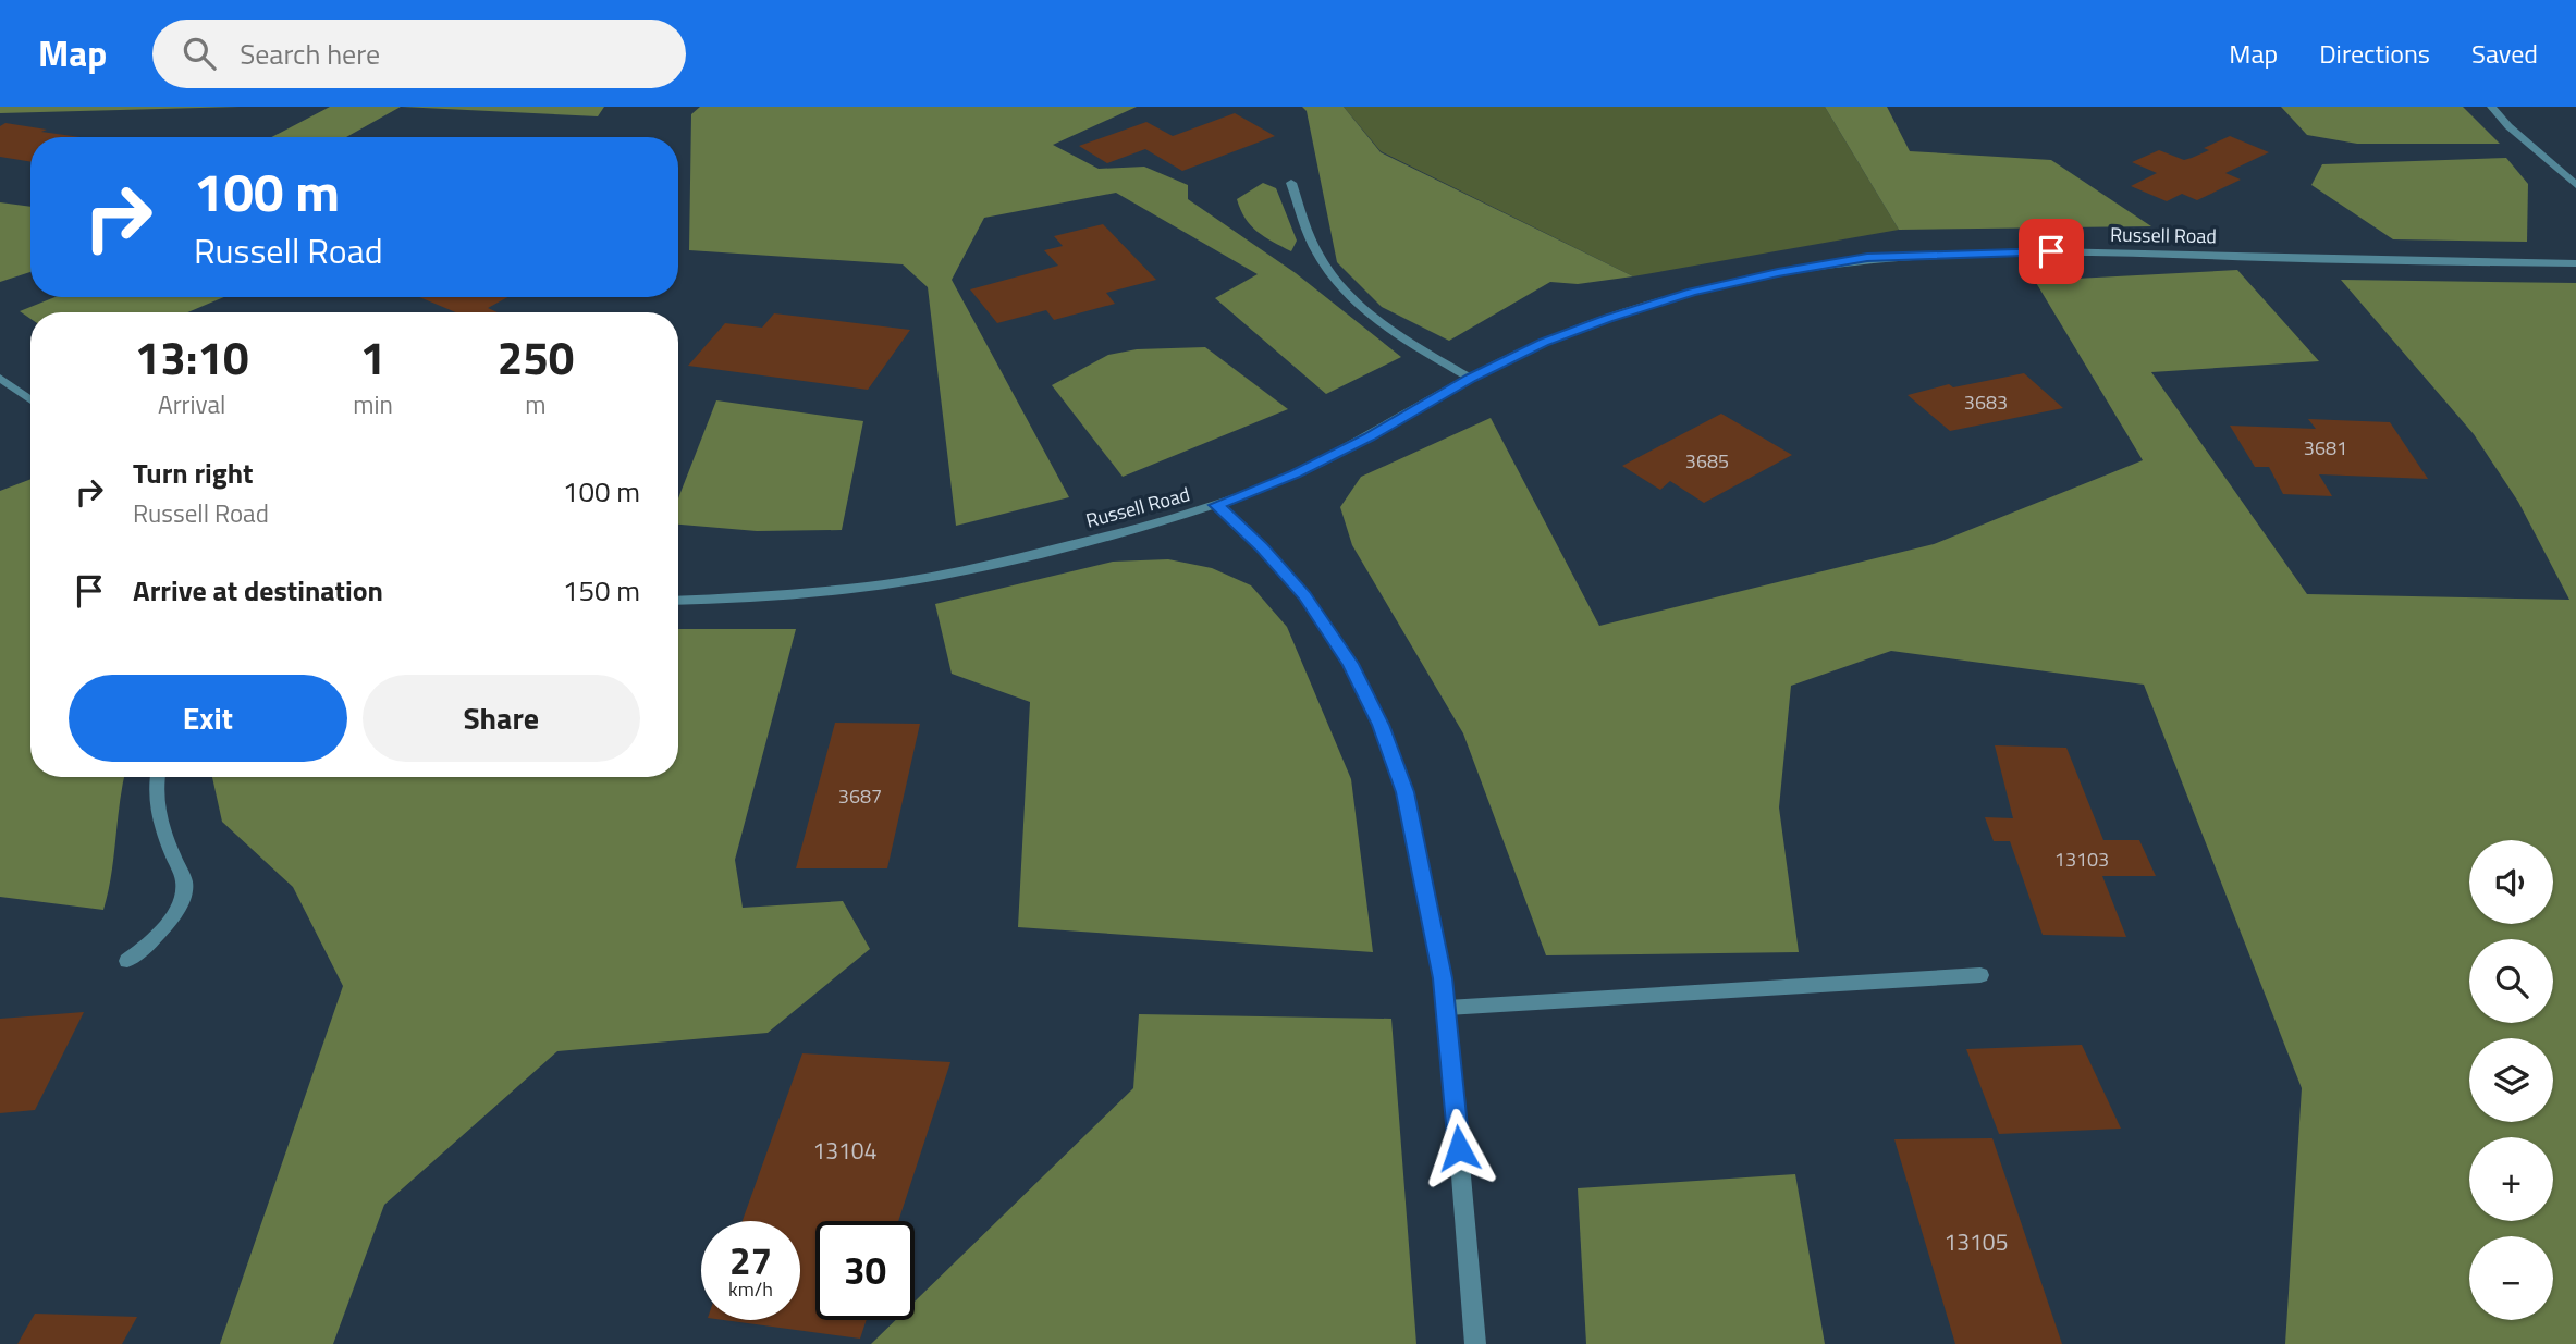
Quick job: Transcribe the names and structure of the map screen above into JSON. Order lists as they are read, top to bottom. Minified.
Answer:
{"streets":{"street":["Russell Road"]},"house_numbers":["3683","3681","3685","3687","13103","13104","13105"],"page":{"header":"Map","search":"Search here","nav":["Map","Directions","Saved"],"turn":["100 m","Russell Road"],"eta":["13:10","Arrival","1","min","250","m"],"list":[{"name":"Turn right","note":"Russell Road","value":"100 m"},{"name":"Arrive at destination","value":"150 m"}],"buttons":["Exit","Share"],"map_buttons":["+","−"],"speed":"27 km/h","limit":"30"}}
